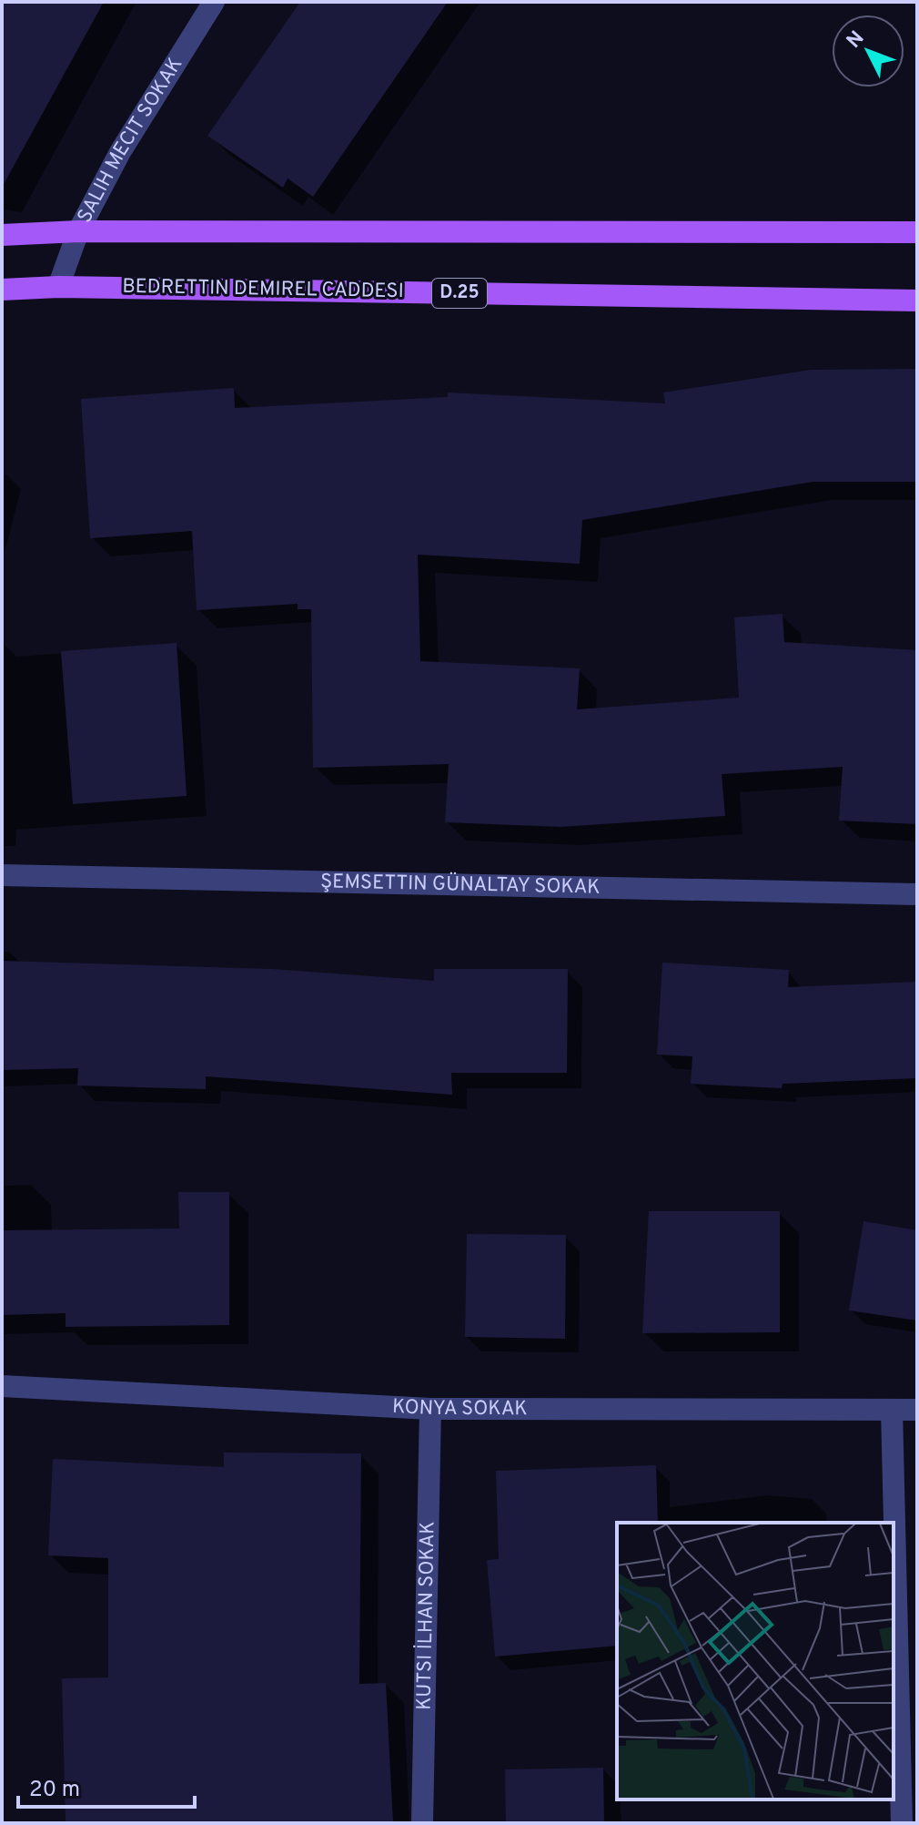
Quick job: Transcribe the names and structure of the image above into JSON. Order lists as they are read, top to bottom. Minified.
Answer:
{"streets":{"main road":["BEDRETTIN DEMIREL CADDESI","D.25"],"street":["SALIH MECIT SOKAK","ŞEMSETTIN GÜNALTAY SOKAK","KONYA SOKAK","KUTSI İLHAN SOKAK"]},"crossings":[["SALIH MECIT SOKAK","BEDRETTIN DEMIREL CADDESI"],["KONYA SOKAK","KUTSI İLHAN SOKAK"]],"scale_bar":"20 m","north":"top left"}
